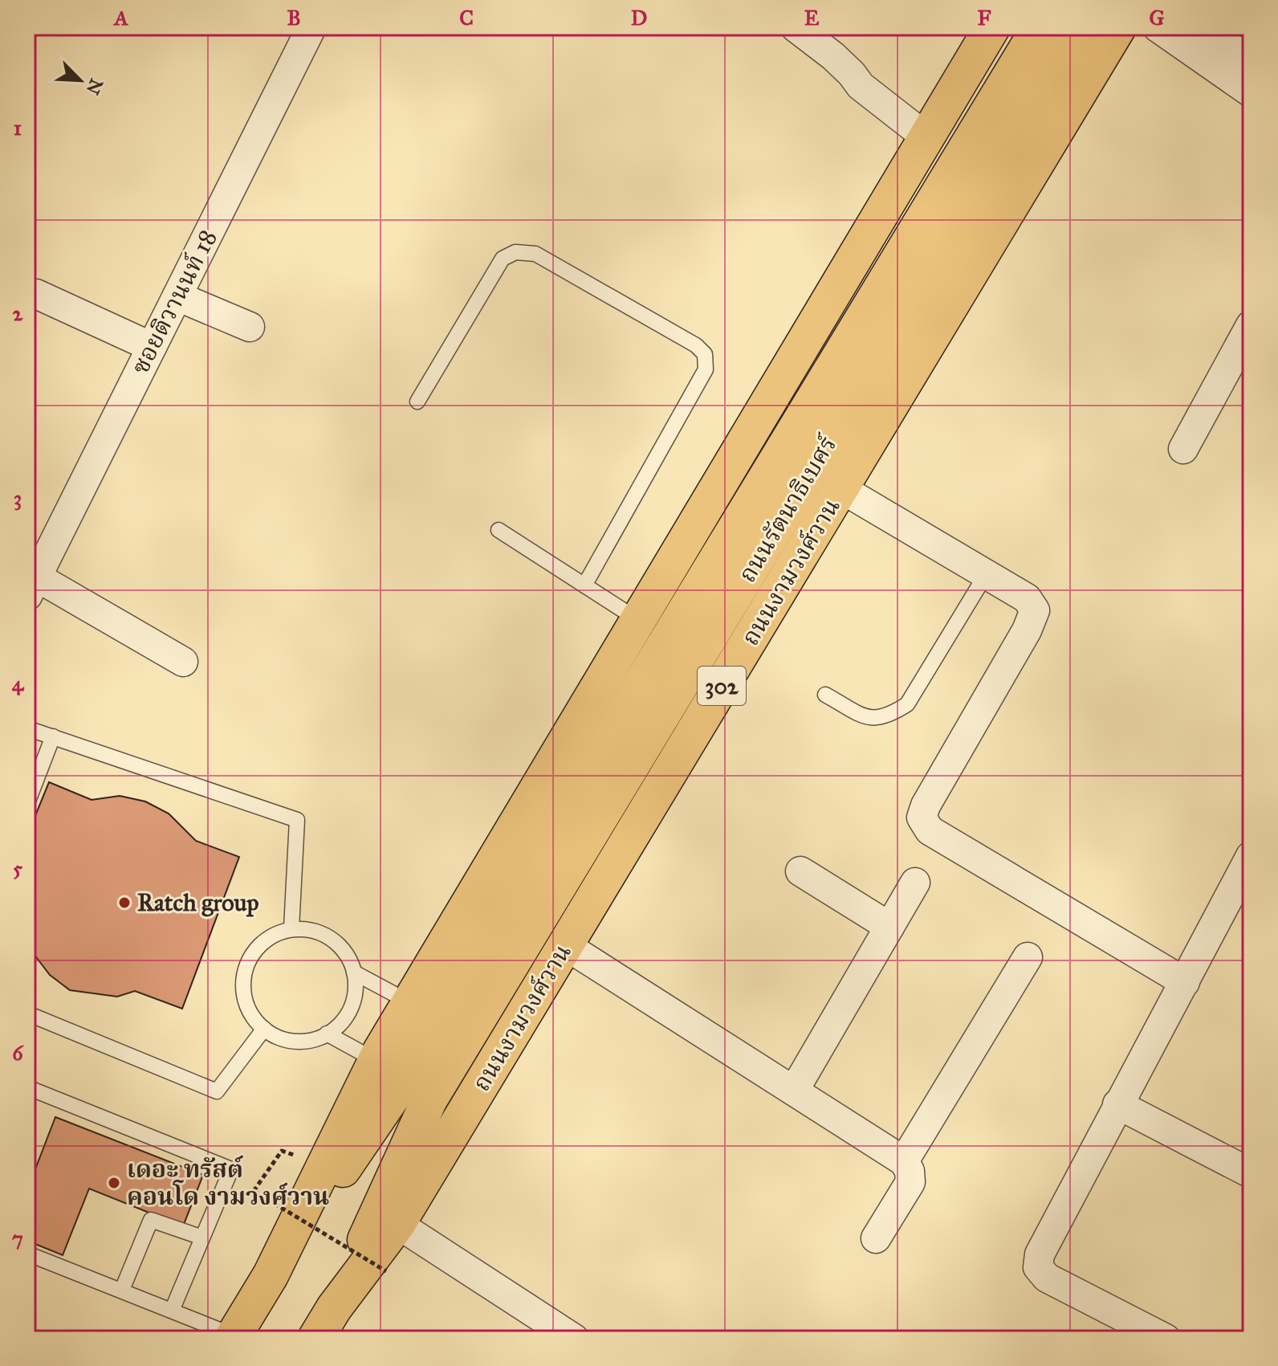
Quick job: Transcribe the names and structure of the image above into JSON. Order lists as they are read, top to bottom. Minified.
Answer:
{"streets":{"main road":["ถนนรัตนาธิเบศร์","ถนนงามวงศ์วาน","302"],"street":["ซอยติวานนท์ 18"]},"crossings":[["ถนนรัตนาธิเบศร์","ถนนงามวงศ์วาน"]],"places":["Ratch group","เดอะ ทรัสต์ คอนโด งามวงศ์วาน"],"north":"bottom right","grid":{"columns":["A","B","C","D","E","F","G"],"rows":["1","2","3","4","5","6","7"]}}
